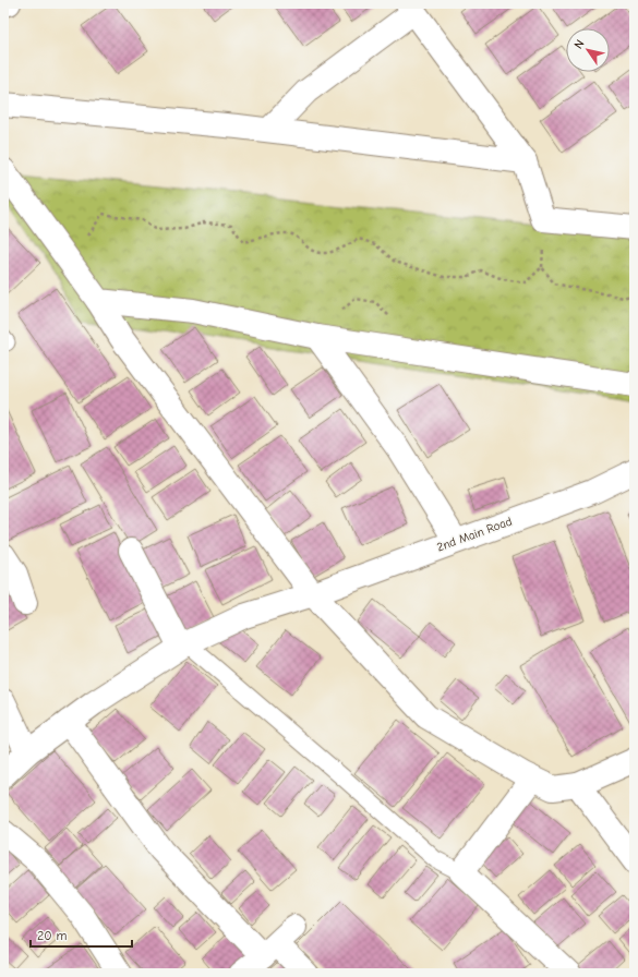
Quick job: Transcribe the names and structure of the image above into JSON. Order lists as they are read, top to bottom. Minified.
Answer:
{"streets":{"street":["2nd Main Road"]},"scale_bar":"20 m","north":"top left"}
